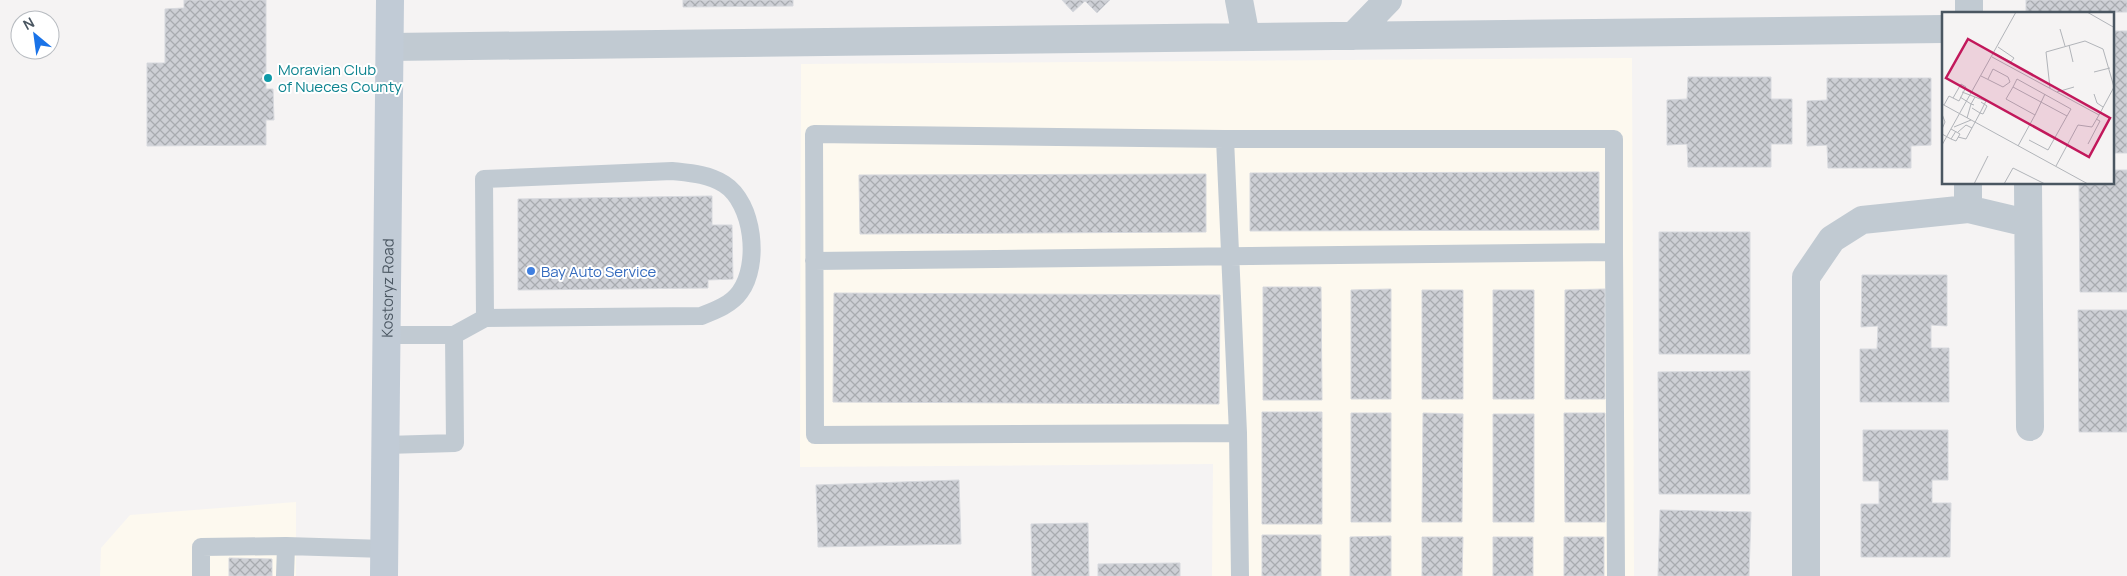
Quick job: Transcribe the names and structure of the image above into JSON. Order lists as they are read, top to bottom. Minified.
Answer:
{"streets":{"main road":["Kostoryz Road"]},"places":["Moravian Club of Nueces County","Bay Auto Service"],"north":"top left"}
